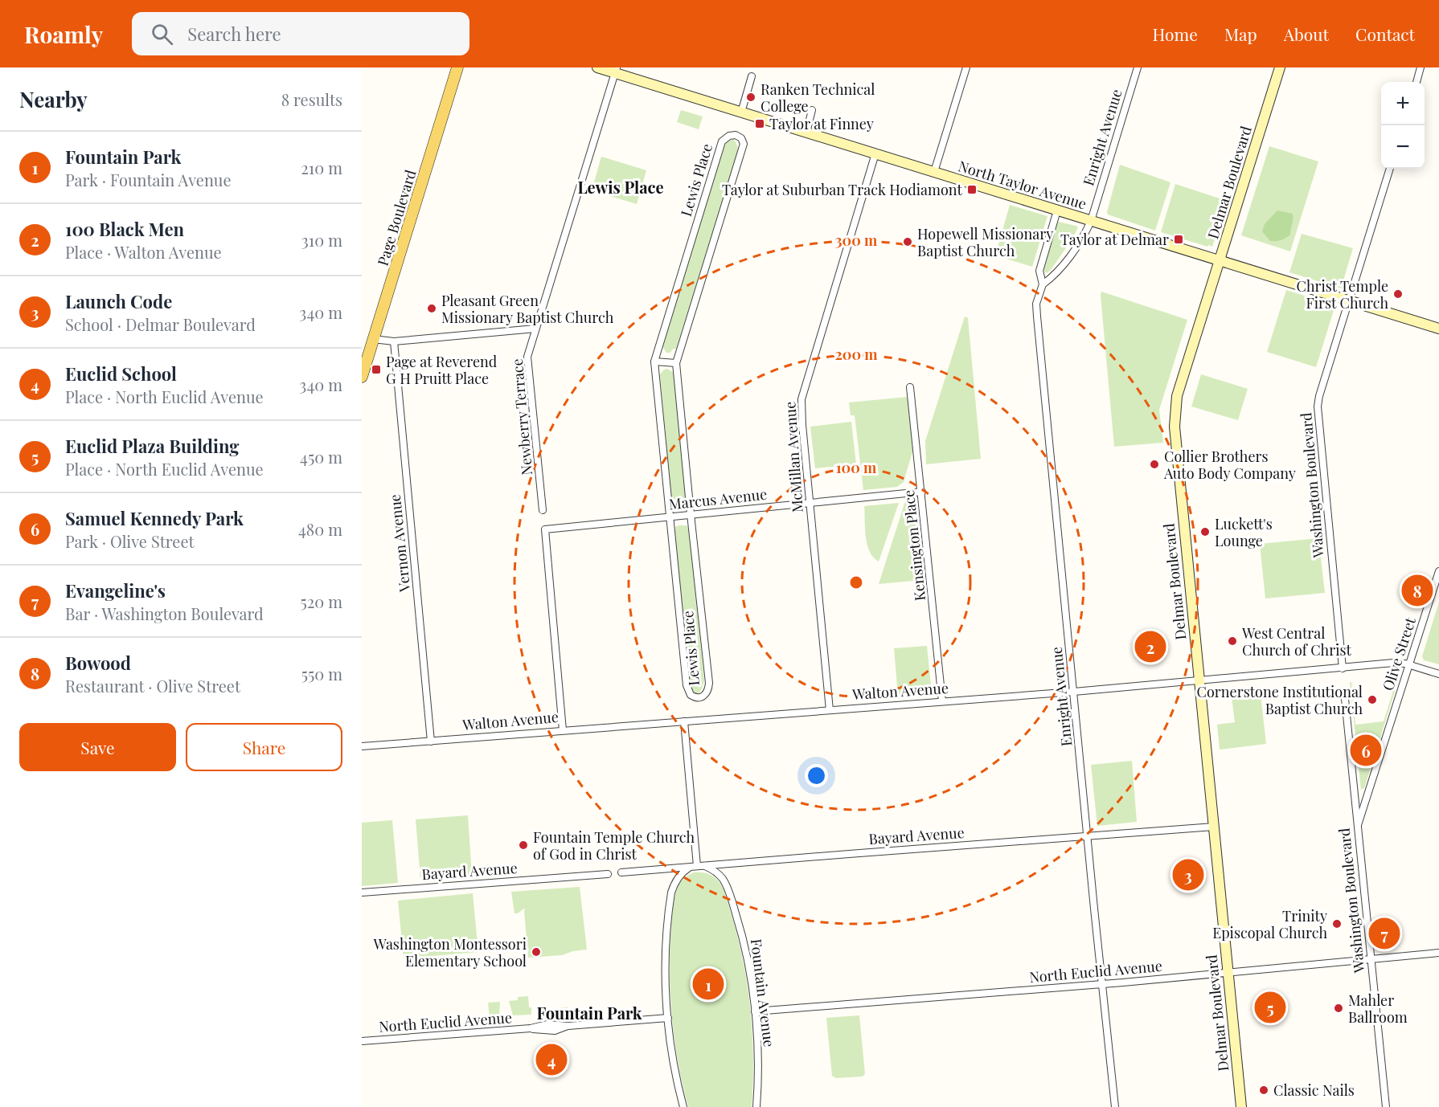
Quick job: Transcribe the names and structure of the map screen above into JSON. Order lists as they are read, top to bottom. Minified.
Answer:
{"streets":{"main road":["Delmar Boulevard","North Taylor Avenue","Page Boulevard"],"street":["Enright Avenue","Lewis Place","Newberry Terrace","McMillan Avenue","Washington Boulevard","Marcus Avenue","Vernon Avenue","Kensington Place","Olive Street","Walton Avenue","Bayard Avenue","North Euclid Avenue","Fountain Avenue"]},"crossings":[["Enright Avenue","North Taylor Avenue"],["Enright Avenue","Walton Avenue"],["Enright Avenue","Bayard Avenue"],["Enright Avenue","North Euclid Avenue"],["Lewis Place","Marcus Avenue"],["Delmar Boulevard","North Taylor Avenue"],["Delmar Boulevard","Walton Avenue"],["Delmar Boulevard","Bayard Avenue"],["Delmar Boulevard","North Euclid Avenue"],["North Taylor Avenue","Newberry Terrace"],["North Taylor Avenue","McMillan Avenue"],["North Taylor Avenue","Washington Boulevard"],["McMillan Avenue","Marcus Avenue"],["McMillan Avenue","Walton Avenue"],["Washington Boulevard","Olive Street"],["Washington Boulevard","Walton Avenue"],["Washington Boulevard","North Euclid Avenue"],["Marcus Avenue","Kensington Place"],["Marcus Avenue","Walton Avenue"],["Vernon Avenue","Walton Avenue"],["Kensington Place","Walton Avenue"],["Olive Street","Walton Avenue"],["Bayard Avenue","Fountain Avenue"],["North Euclid Avenue","Fountain Avenue"]],"districts":["Lewis Place","Fountain Park"],"places":{"other":["Ranken Technical College","Hopewell Missionary Baptist Church","Christ Temple First Church","Pleasant Green Missionary Baptist Church","Collier Brothers Auto Body Company","Luckett's Lounge","West Central Church of Christ","Cornerstone Institutional Baptist Church","Fountain Temple Church of God in Christ","Trinity Episcopal Church","Washington Montessori Elementary School","Mahler Ballroom","Classic Nails"],"transit":["Taylor at Finney","Taylor at Suburban Track Hodiamont","Taylor at Delmar","Page at Reverend G H Pruitt Place"]},"page":{"header":"Roamly","search":"Search here","nav":["Home","Map","About","Contact"],"heading":["Nearby","8 results"],"map_buttons":["+","−"],"list":[{"mark":"1","name":"Fountain Park","note":"Park · Fountain Avenue","value":"210 m"},{"mark":"2","name":"100 Black Men","note":"Place · Walton Avenue","value":"310 m"},{"mark":"3","name":"Launch Code","note":"School · Delmar Boulevard","value":"340 m"},{"mark":"4","name":"Euclid School","note":"Place · North Euclid Avenue","value":"340 m"},{"mark":"5","name":"Euclid Plaza Building","note":"Place · North Euclid Avenue","value":"450 m"},{"mark":"6","name":"Samuel Kennedy Park","note":"Park · Olive Street","value":"480 m"},{"mark":"7","name":"Evangeline's","note":"Bar · Washington Boulevard","value":"520 m"},{"mark":"8","name":"Bowood","note":"Restaurant · Olive Street","value":"550 m"}],"pins":["8","2","6","3","7","1","5","4"],"buttons":["Save","Share"]},"rings":["300 m","200 m","100 m"]}
